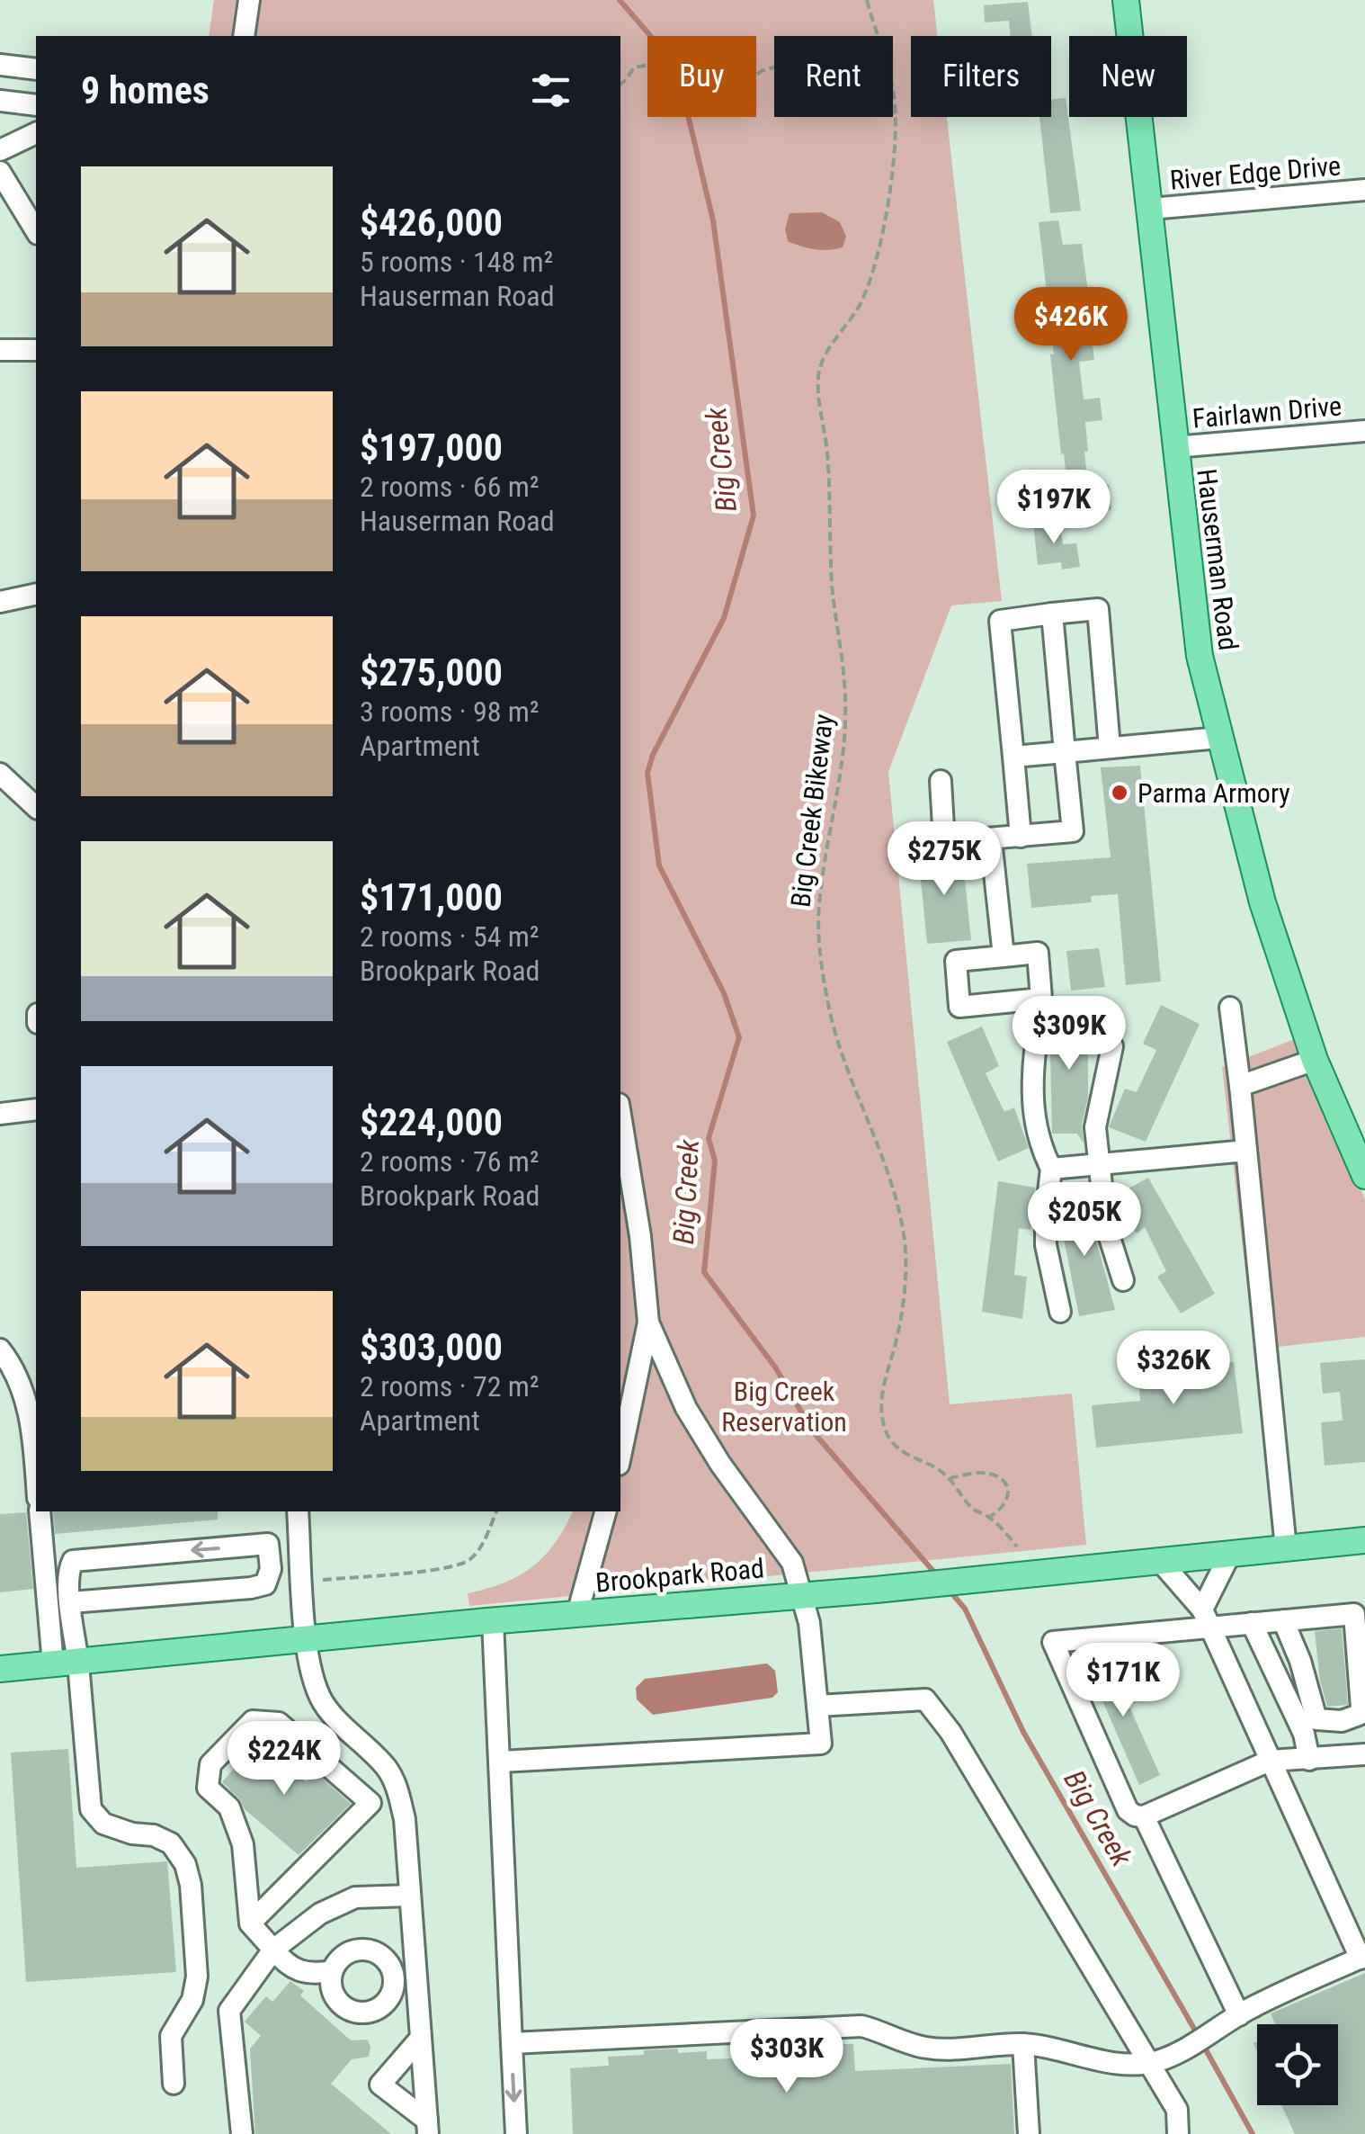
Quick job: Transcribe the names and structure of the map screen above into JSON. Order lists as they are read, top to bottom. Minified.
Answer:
{"streets":{"main road":["Hauserman Road","Brookpark Road"],"street":["River Edge Drive","Fairlawn Drive"],"path":["Big Creek Bikeway"]},"crossings":[["River Edge Drive","Hauserman Road"],["Fairlawn Drive","Hauserman Road"]],"water":["Big Creek"],"parks":["Big Creek Reservation"],"places":["Parma Armory"],"page":{"chip":["Buy","Rent","Filters","New"],"heading":"9 homes","list":[{"name":"$426,000","note":"5 rooms · 148 m² · Hauserman Road"},{"name":"$197,000","note":"2 rooms · 66 m² · Hauserman Road"},{"name":"$275,000","note":"3 rooms · 98 m² · Apartment"},{"name":"$171,000","note":"2 rooms · 54 m² · Brookpark Road"},{"name":"$224,000","note":"2 rooms · 76 m² · Brookpark Road"},{"name":"$303,000","note":"2 rooms · 72 m² · Apartment"}],"price":["$426K","$197K","$275K","$309K","$205K","$326K","$171K","$224K","$303K"]}}
